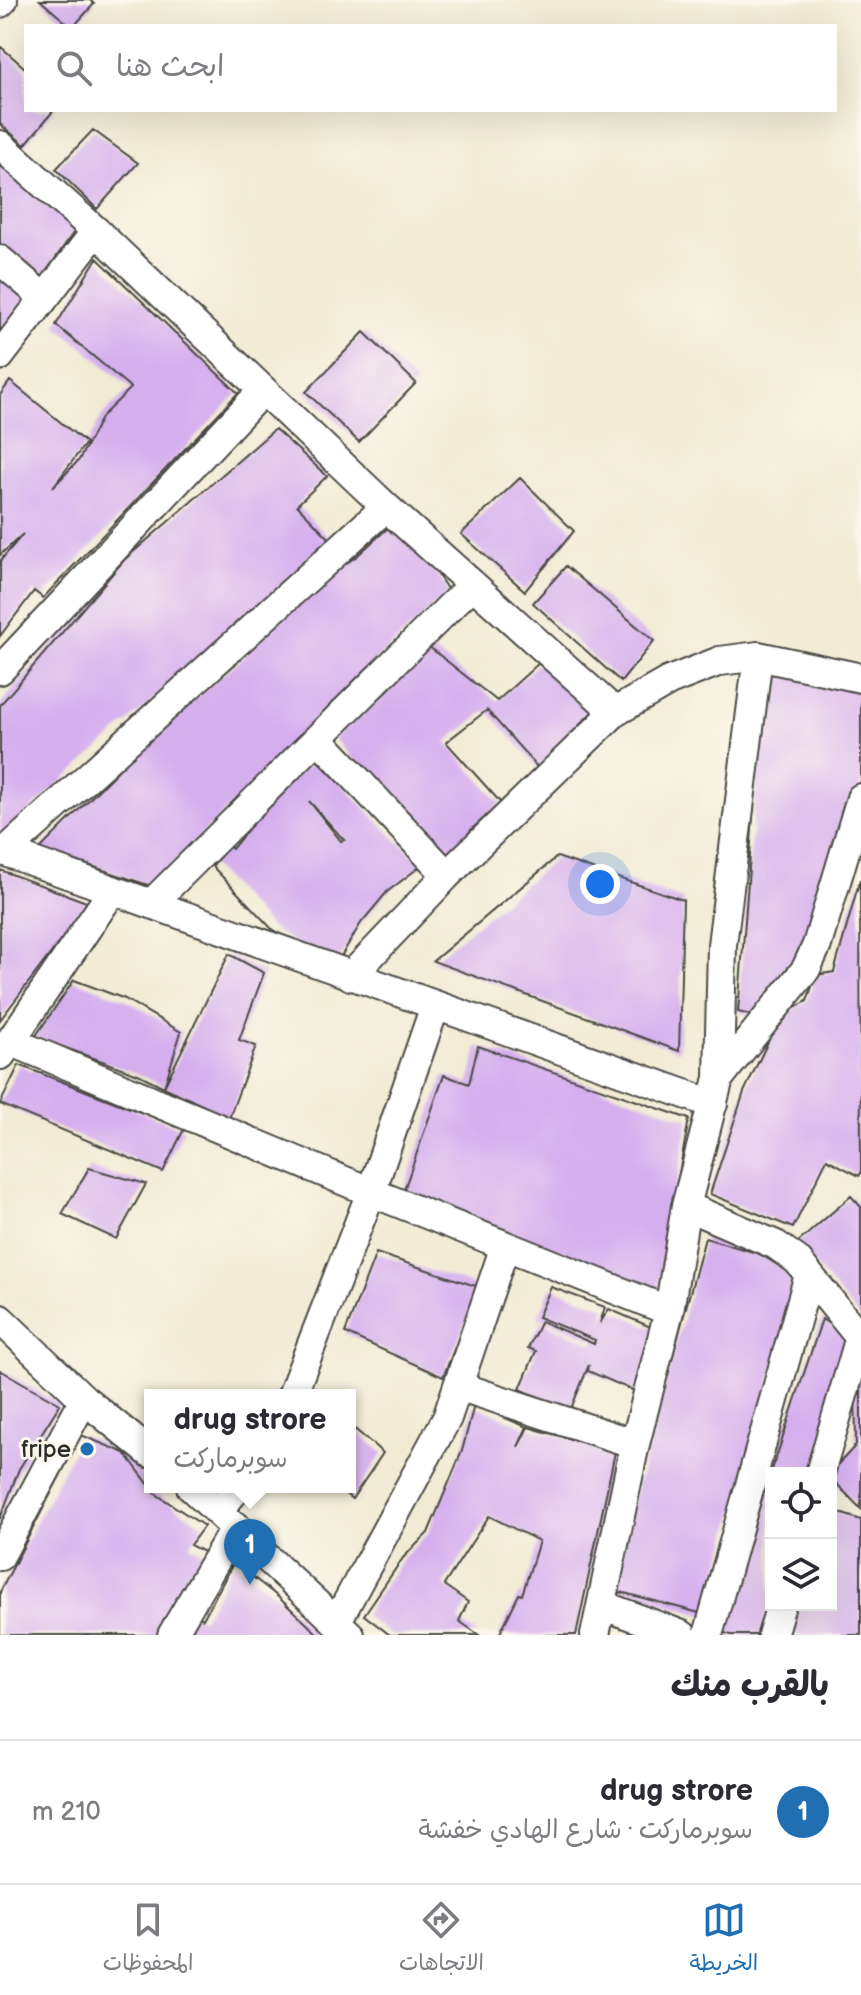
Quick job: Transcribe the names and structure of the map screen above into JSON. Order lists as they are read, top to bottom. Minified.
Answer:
{"places":["fripe"],"page":{"search":"ابحث هنا","popup":["drug strore","سوبرماركت"],"pins":"1","heading":"بالقرب منك","list":[{"mark":"1","name":"drug strore","note":"سوبرماركت · شارع الهادي خفشة","value":"210 m"}],"nav":["الخريطة","الاتجاهات","المحفوظات"]}}
